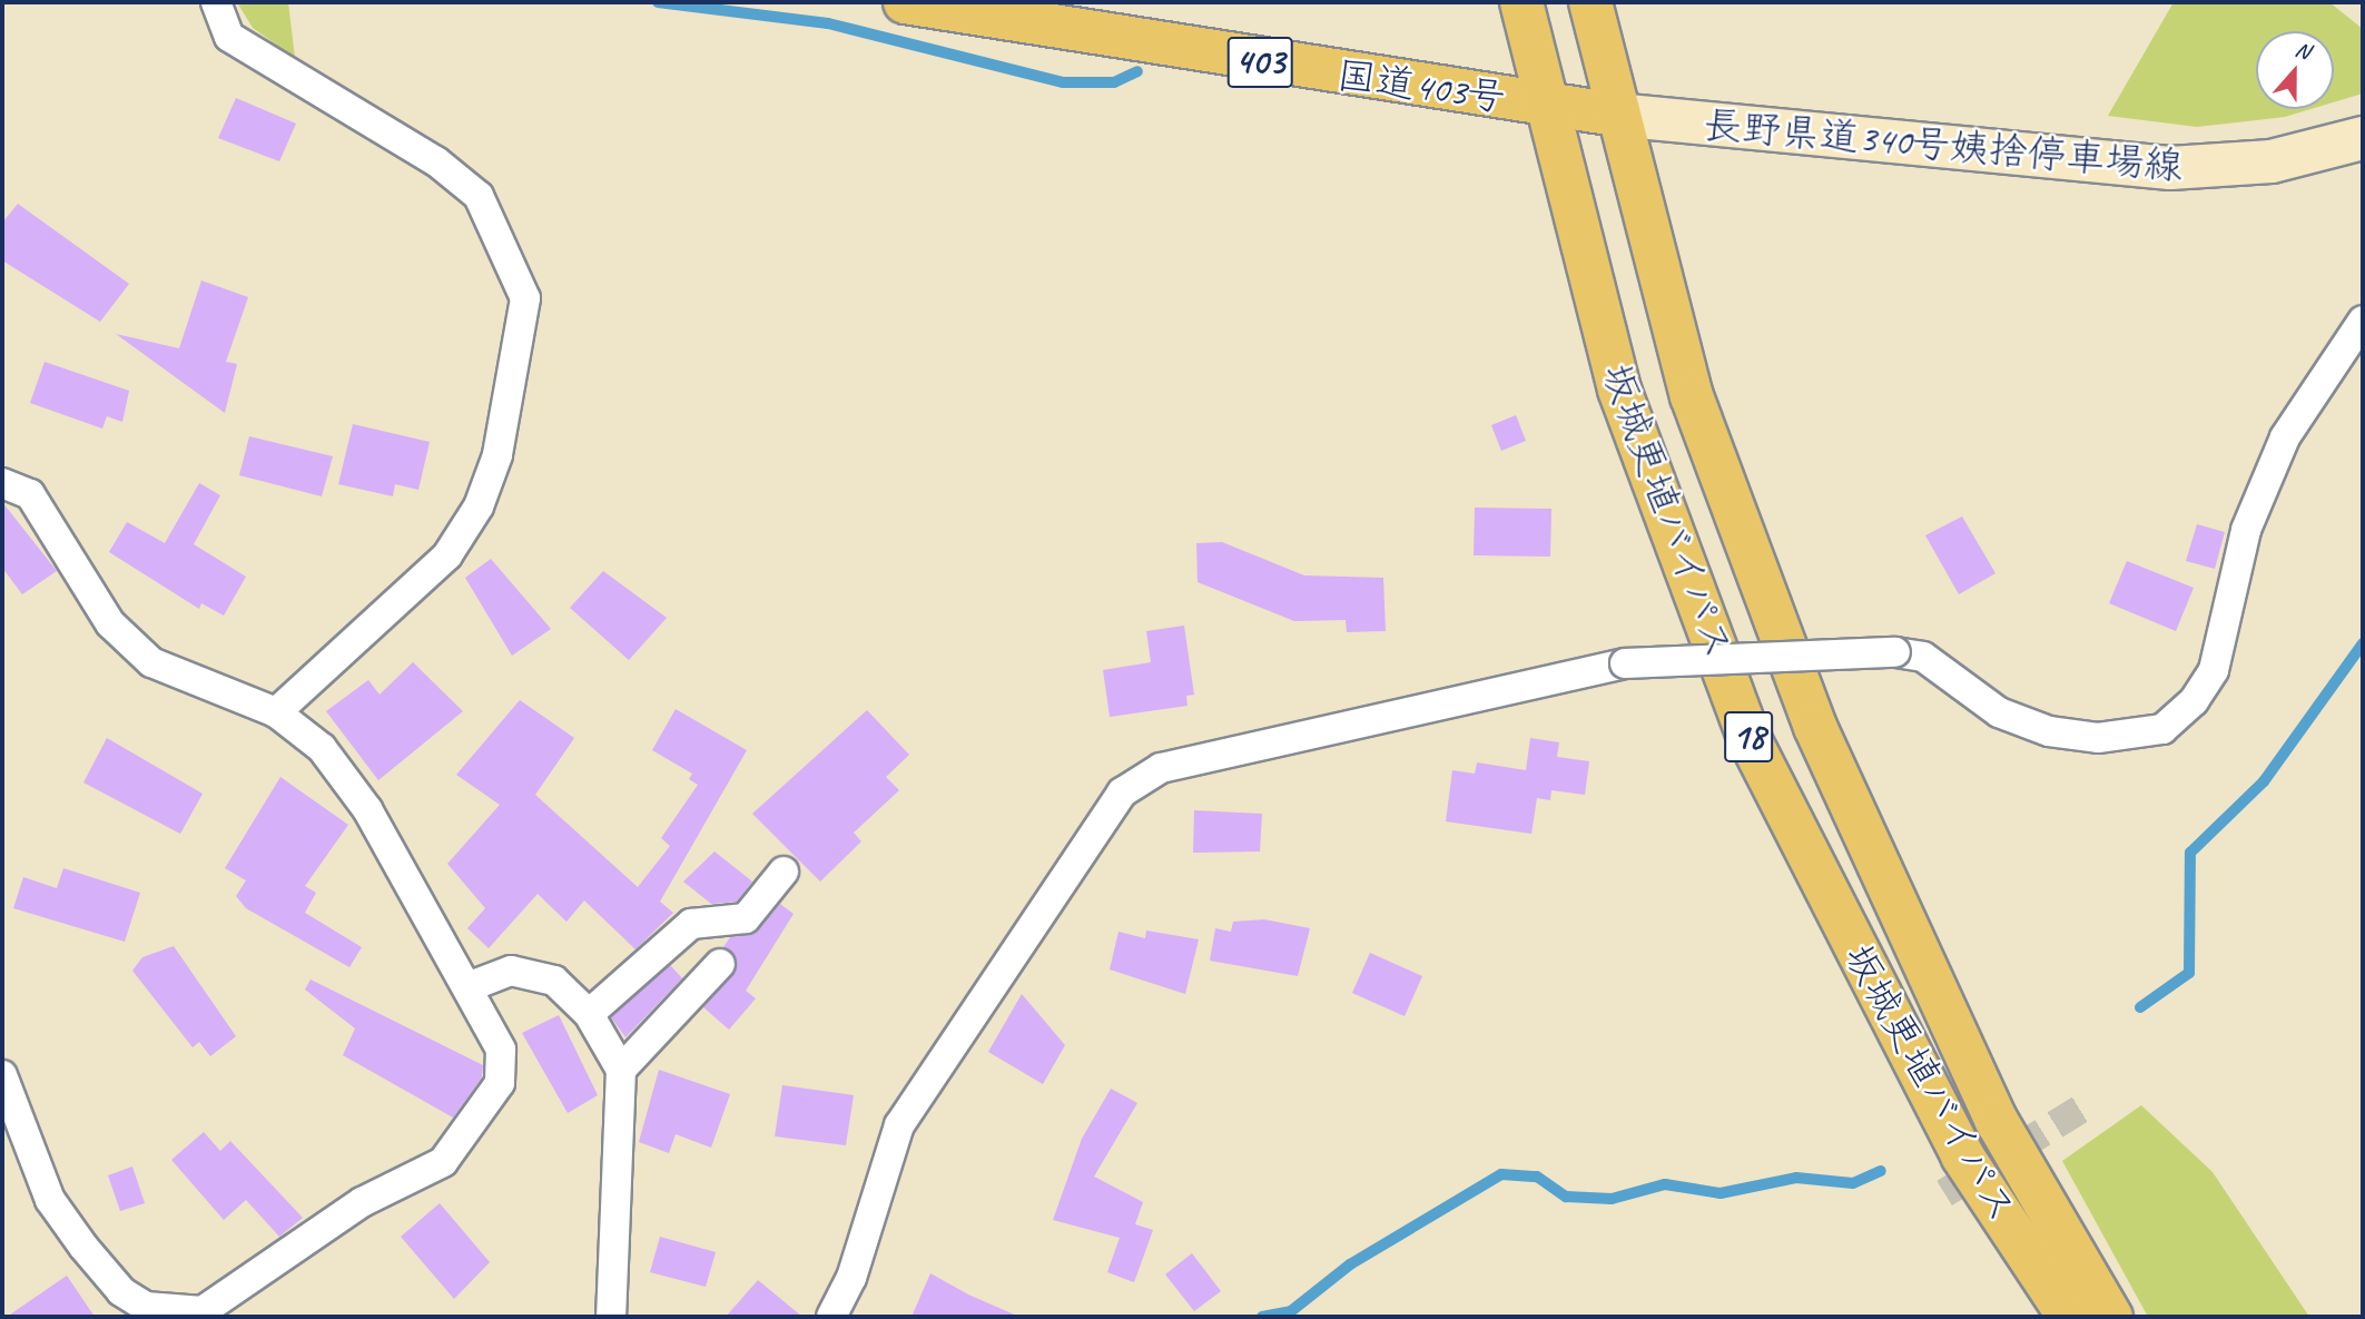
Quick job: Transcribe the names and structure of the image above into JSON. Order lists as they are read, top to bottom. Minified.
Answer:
{"streets":{"highway":["403","国道403号","坂城更埴バイパス","18"],"main road":["長野県道340号姨捨停車場線"]},"crossings":[["国道403号","長野県道340号姨捨停車場線"],["国道403号","坂城更埴バイパス"],["長野県道340号姨捨停車場線","坂城更埴バイパス"]],"north":"top"}
